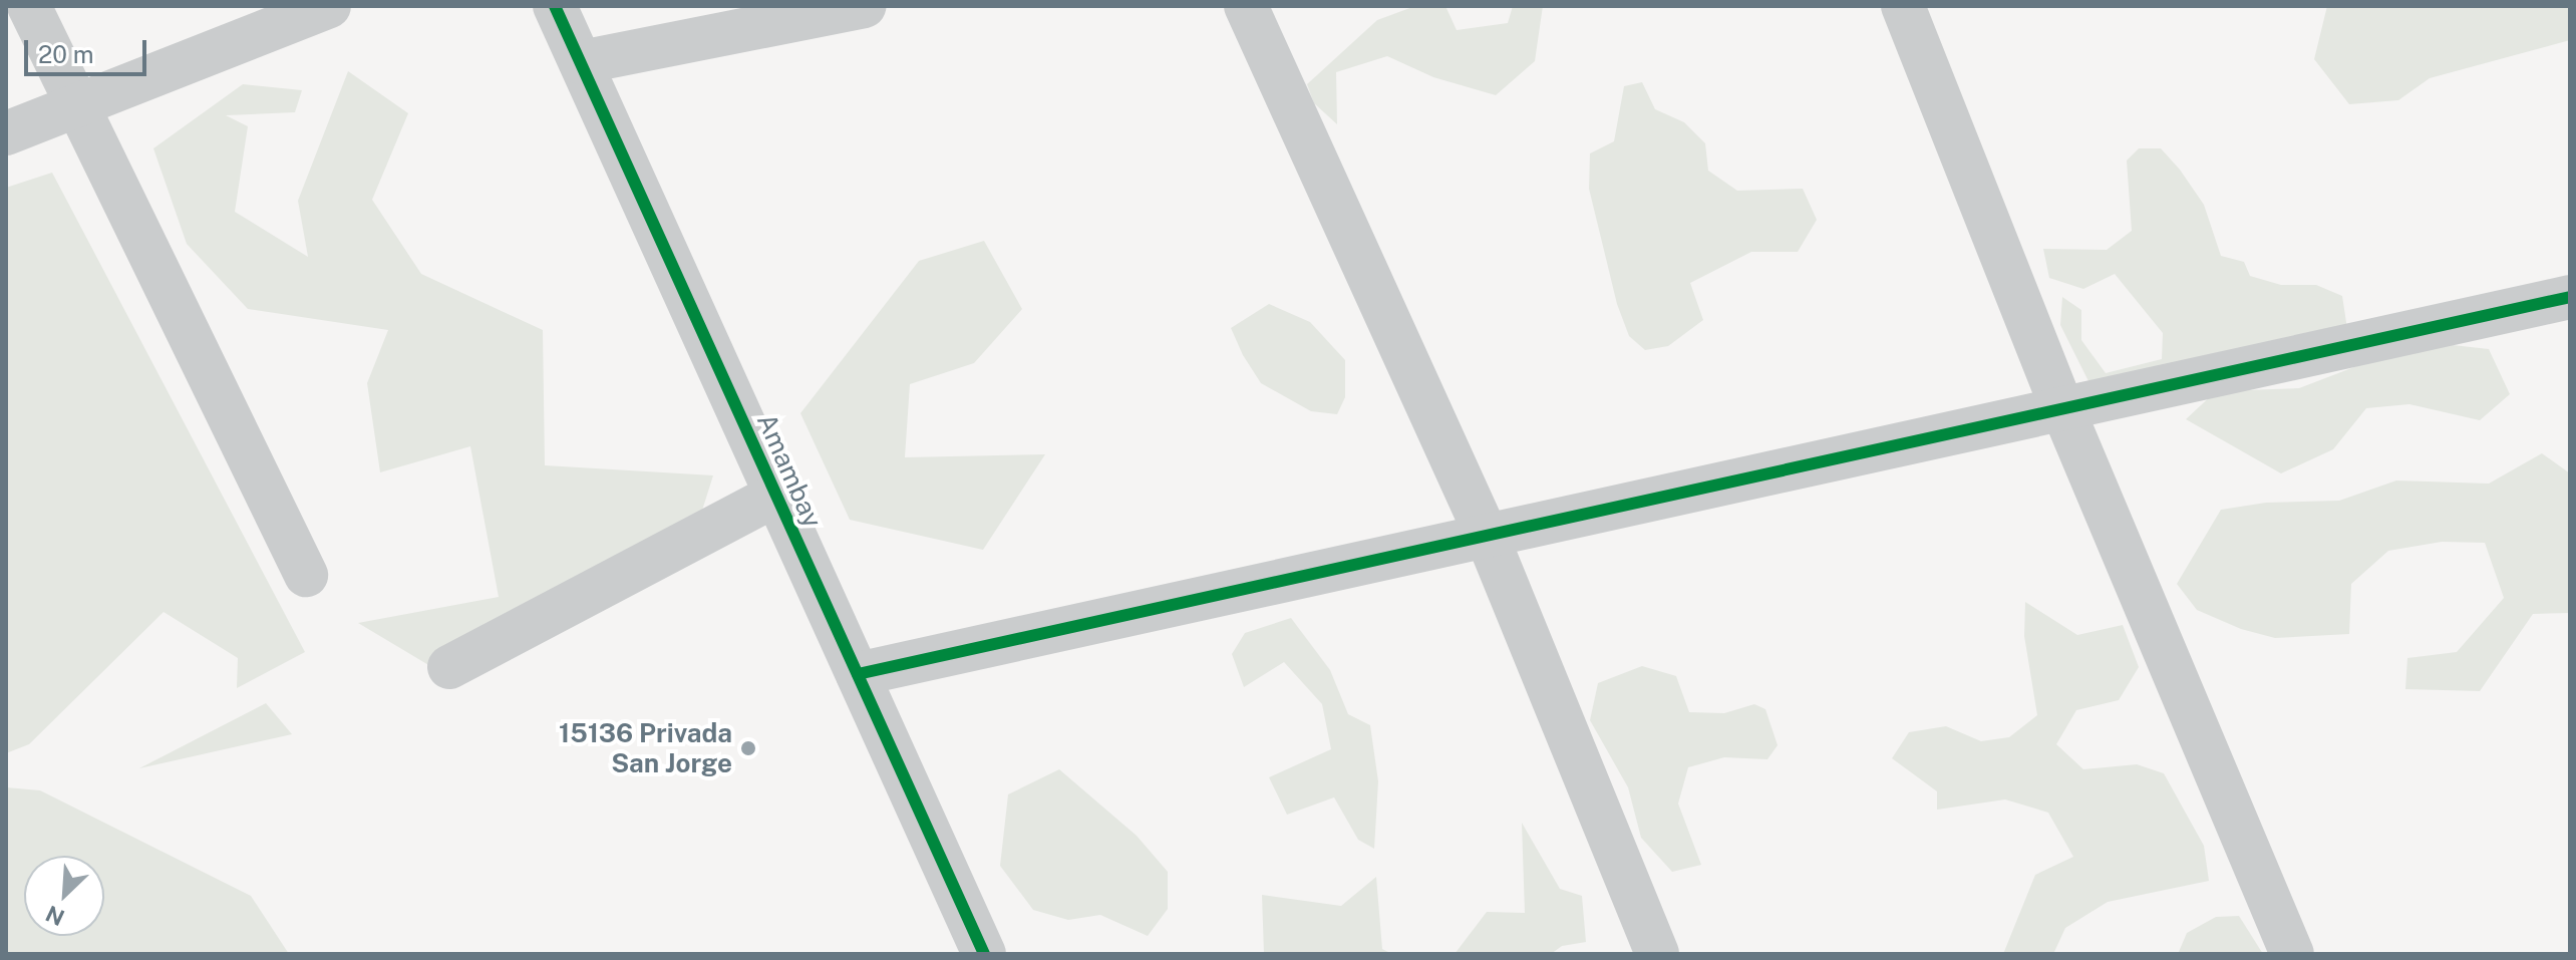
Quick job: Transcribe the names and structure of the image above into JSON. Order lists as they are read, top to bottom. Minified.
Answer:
{"streets":{"street":["Amambay"]},"places":["15136 Privada San Jorge"],"scale_bar":"20 m","north":"bottom left"}
